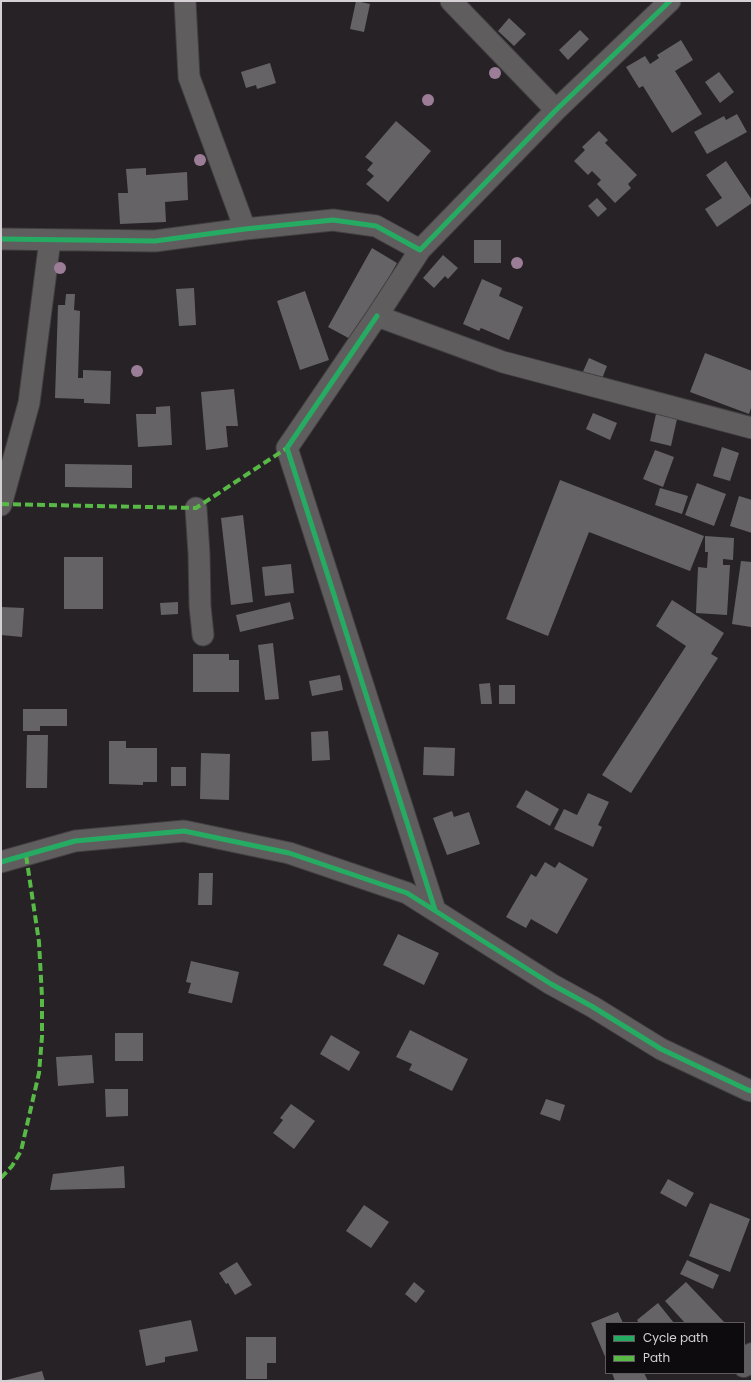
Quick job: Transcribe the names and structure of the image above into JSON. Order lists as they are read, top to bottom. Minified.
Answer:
{"legend":["Cycle path","Path"]}
